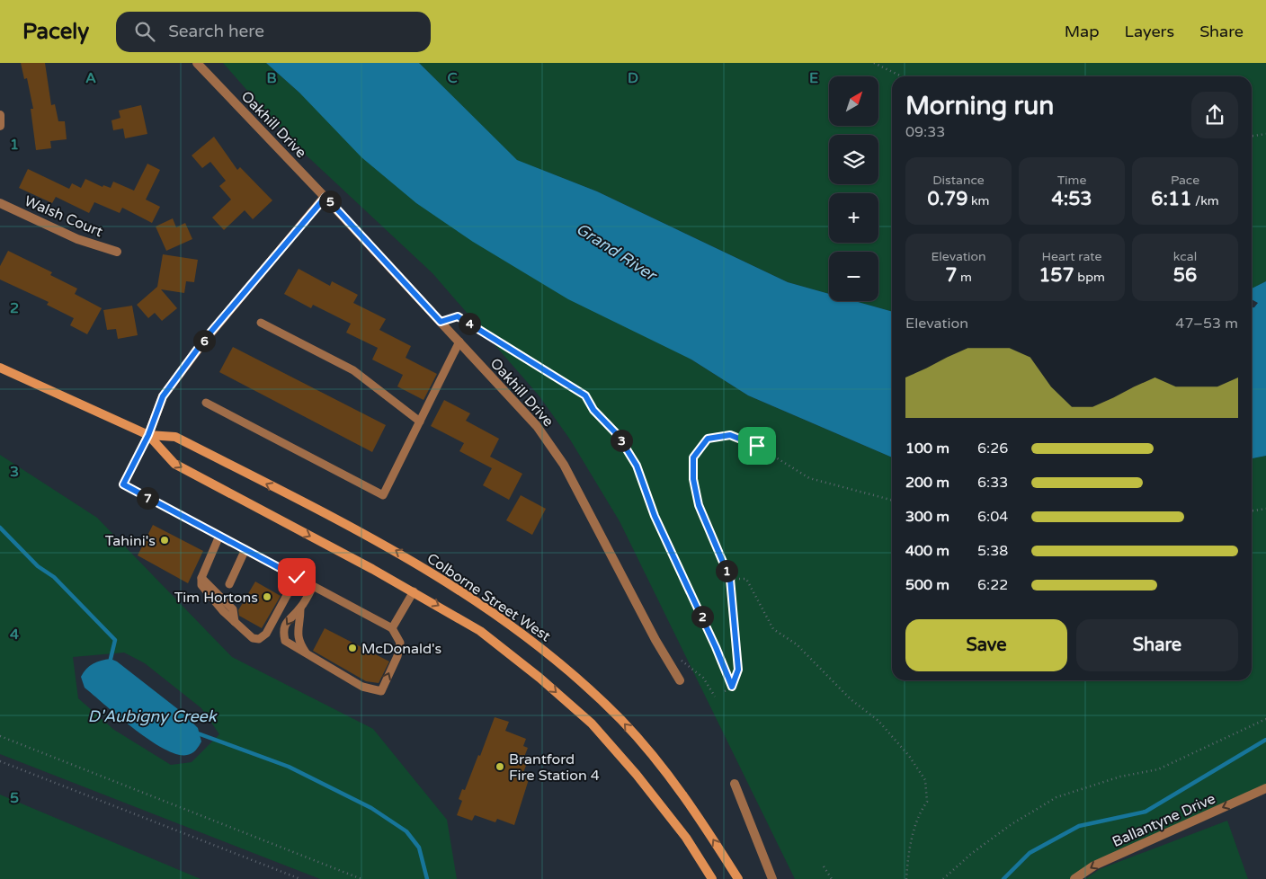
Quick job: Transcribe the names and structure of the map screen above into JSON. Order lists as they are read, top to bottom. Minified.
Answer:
{"streets":{"main road":["Colborne Street West"],"street":["Oakhill Drive","Walsh Court","Ballantyne Drive"]},"one_way":["Ballantyne Drive"],"water":["Grand River","D'Aubigny Creek"],"places":["Tahini's","Tim Hortons","McDonald's","Brantford Fire Station 4"],"north":"top right","page":{"header":"Pacely","search":"Search here","nav":["Map","Layers","Share"],"map_buttons":["+","−"],"heading":["Morning run","09:33"],"stats":[["Distance","0.79 km"],["Time","4:53"],["Pace","6:11 /km"],["Elevation","7 m"],["Heart rate","157 bpm"],["kcal","56"]],"pins":["5","4","6","3","7","1","2"],"chart":["Elevation","47–53 m"],"list":[{"name":"100 m","note":"6:26"},{"name":"200 m","note":"6:33"},{"name":"300 m","note":"6:04"},{"name":"400 m","note":"5:38"},{"name":"500 m","note":"6:22"}],"buttons":["Save","Share"]},"grid":{"columns":["A","B","C","D","E"],"rows":["1","2","3","4","5"]}}
